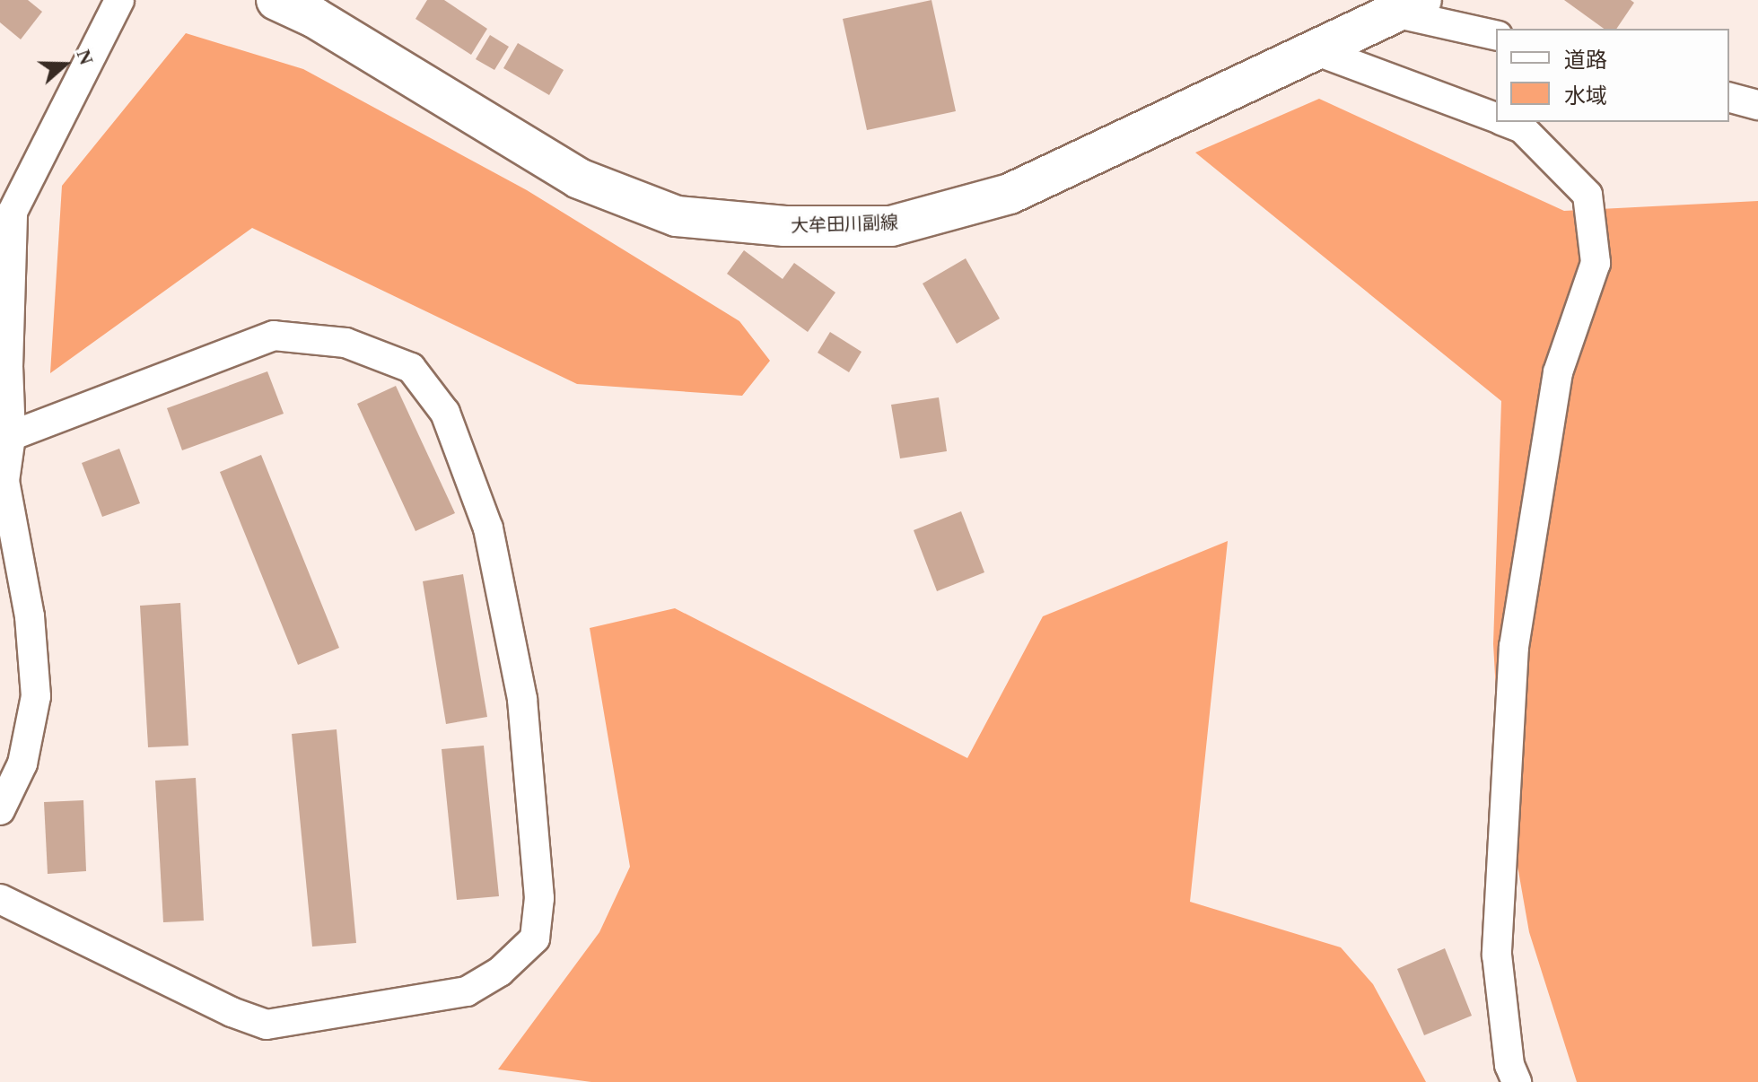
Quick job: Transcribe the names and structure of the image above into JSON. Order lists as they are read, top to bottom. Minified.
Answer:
{"streets":{"main road":["大牟田川副線"]},"legend":["道路","水域"],"north":"right"}
